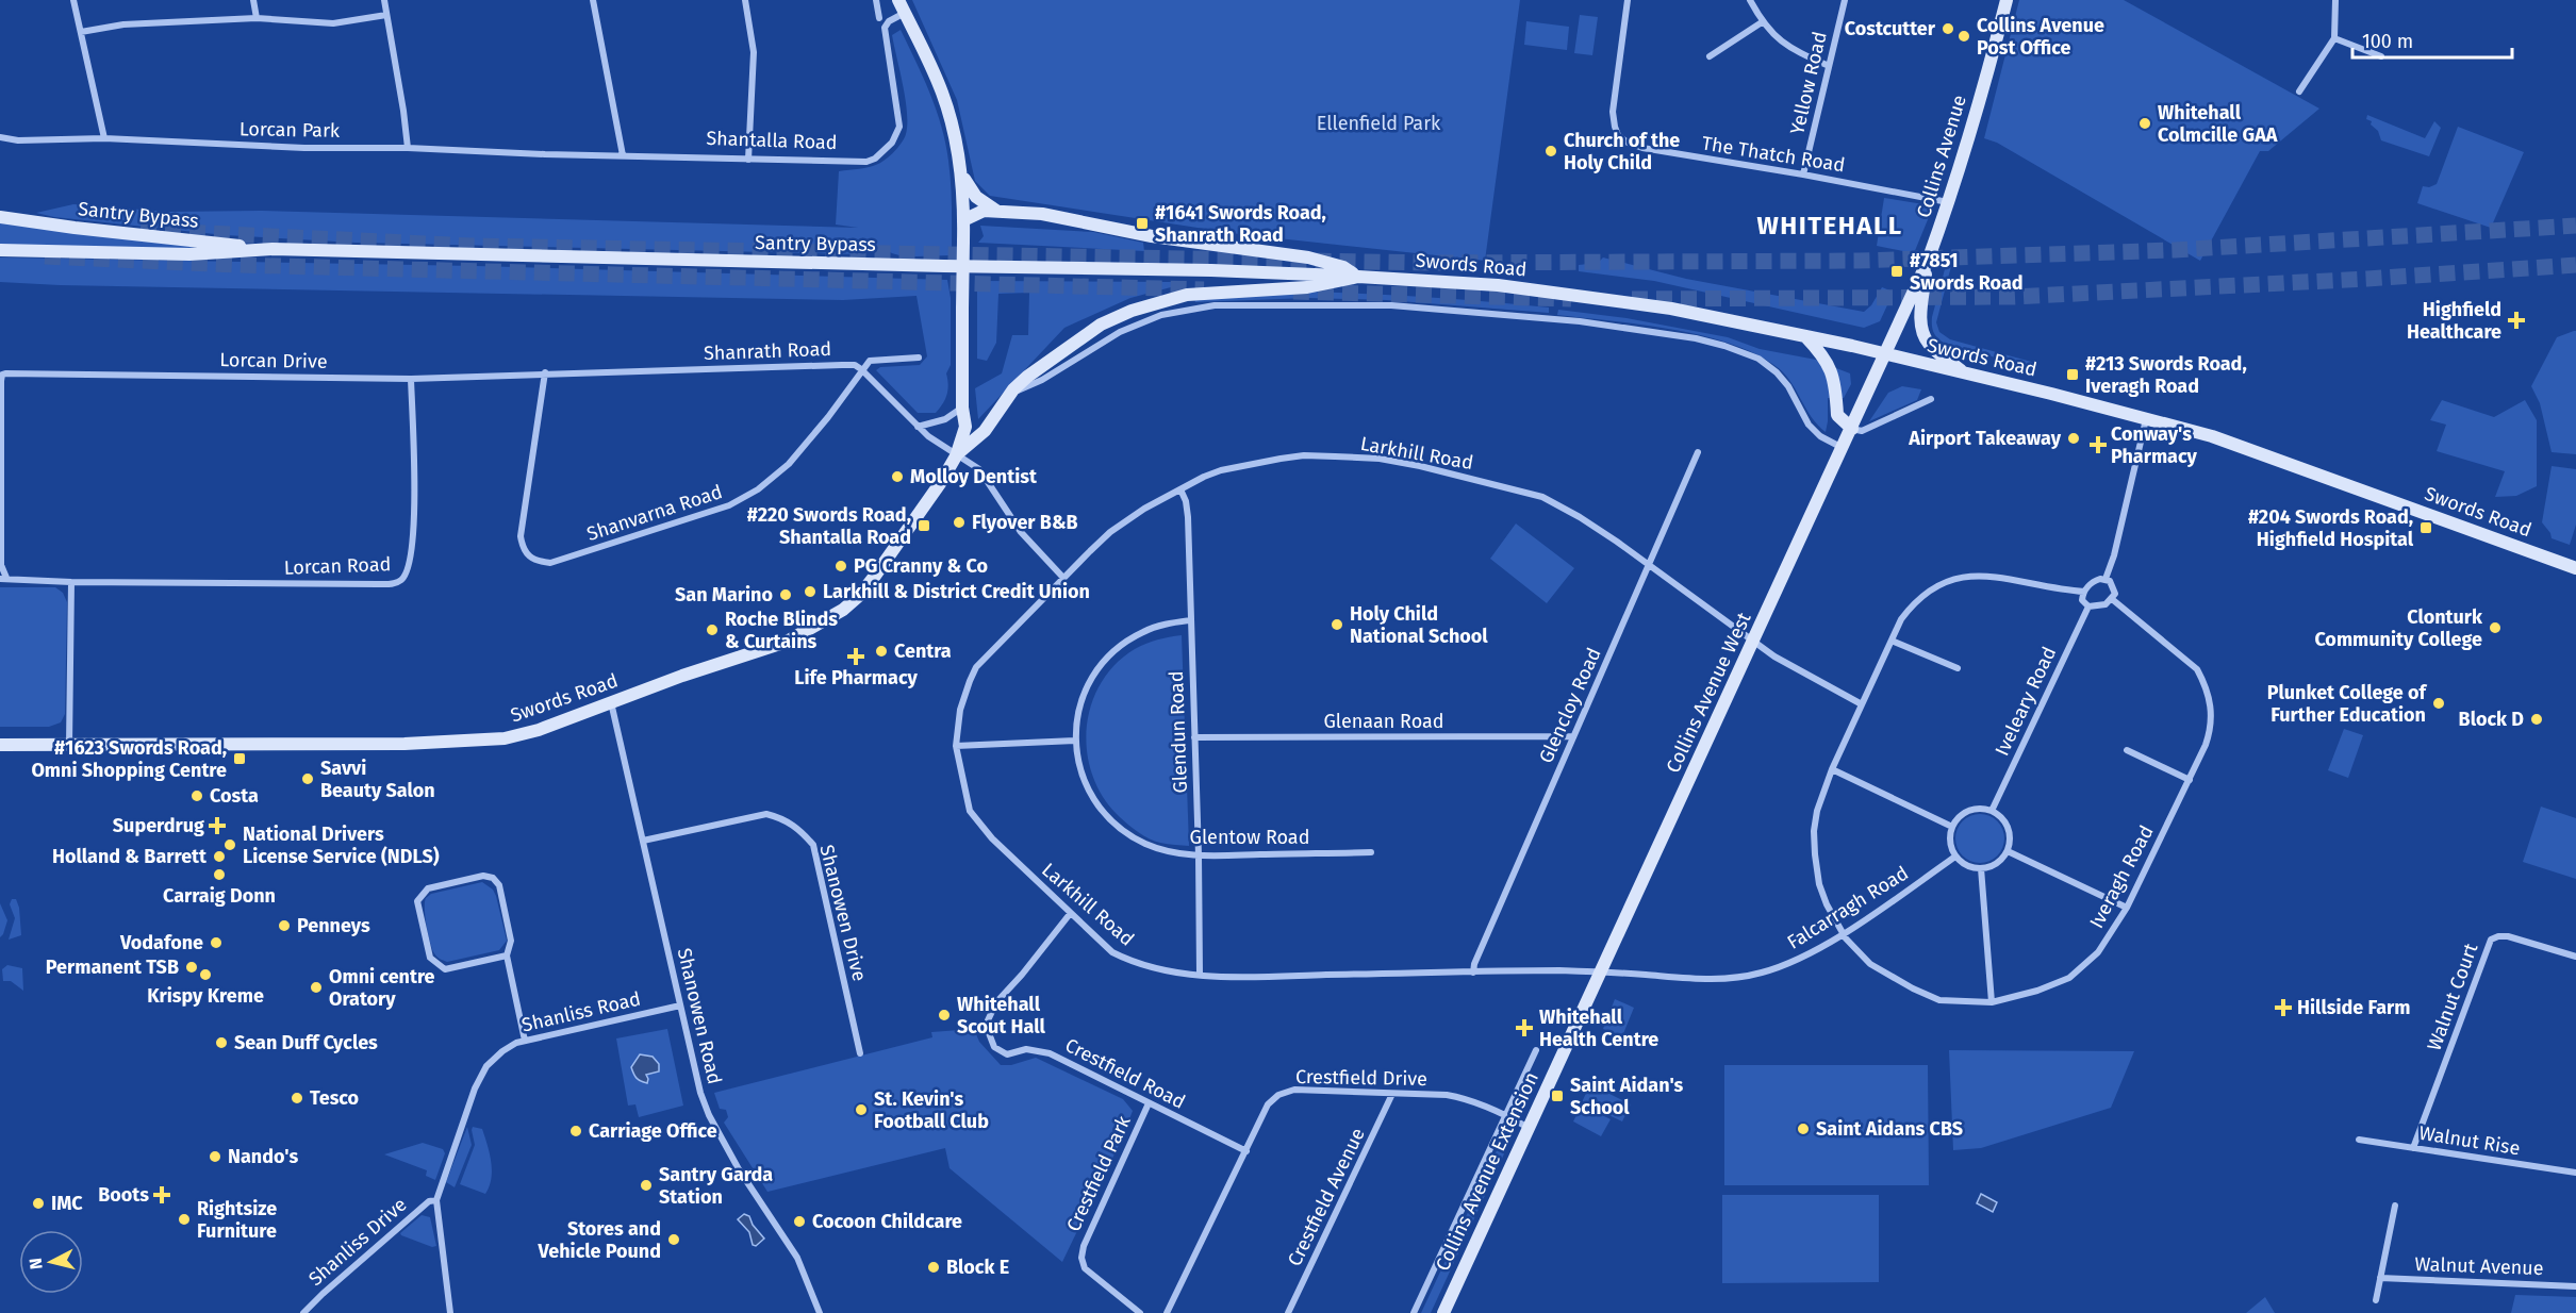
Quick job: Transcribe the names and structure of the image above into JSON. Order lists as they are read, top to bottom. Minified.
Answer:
{"streets":{"main road":["Collins Avenue","Santry Bypass","Swords Road","Collins Avenue West","Collins Avenue Extension"],"street":["Yellow Road","Lorcan Park","Shantalla Road","The Thatch Road","Shanrath Road","Lorcan Drive","Larkhill Road","Shanvarna Road","Lorcan Road","Iveleary Road","Glencloy Road","Glenaan Road","Glendun Road","Glentow Road","Iveragh Road","Falcarragh Road","Shanowen Drive","Walnut Court","Shanliss Road","Shanowen Road","Crestfield Road","Crestfield Drive","Walnut Rise","Crestfield Park","Crestfield Avenue","Shanliss Drive","Walnut Avenue"]},"crossings":[["Yellow Road","The Thatch Road"],["Lorcan Park","Shantalla Road"],["The Thatch Road","Collins Avenue"],["Collins Avenue","Swords Road"],["Collins Avenue","Collins Avenue West"],["Santry Bypass","Swords Road"],["Swords Road","Collins Avenue West"],["Swords Road","Shanowen Road"],["Shanrath Road","Lorcan Drive"],["Shanrath Road","Shanvarna Road"],["Lorcan Drive","Shanvarna Road"],["Lorcan Drive","Lorcan Road"],["Larkhill Road","Collins Avenue West"],["Larkhill Road","Glencloy Road"],["Larkhill Road","Glendun Road"],["Larkhill Road","Falcarragh Road"],["Larkhill Road","Crestfield Road"],["Collins Avenue West","Falcarragh Road"],["Collins Avenue West","Collins Avenue Extension"],["Iveleary Road","Iveragh Road"],["Iveleary Road","Falcarragh Road"],["Glencloy Road","Glenaan Road"],["Glenaan Road","Glendun Road"],["Glendun Road","Glentow Road"],["Iveragh Road","Falcarragh Road"],["Shanowen Drive","Shanowen Road"],["Walnut Court","Walnut Rise"],["Shanliss Road","Shanowen Road"],["Shanliss Road","Shanliss Drive"],["Crestfield Road","Crestfield Drive"],["Crestfield Road","Crestfield Park"],["Crestfield Drive","Collins Avenue Extension"],["Crestfield Drive","Crestfield Avenue"]],"districts":["WHITEHALL"],"parks":["Ellenfield Park"],"places":{"other":["Costcutter","Collins Avenue Post Office","Whitehall Colmcille GAA","Church of the Holy Child","Airport Takeaway","Molloy Dentist","Flyover B&B","PG Cranny & Co","Larkhill & District Credit Union","San Marino","Holy Child National School","Clonturk Community College","Roche Blinds & Curtains","Centra","Plunket College of Further Education","Block D","Savvi Beauty Salon","Costa","National Drivers License Service (NDLS)","Holland & Barrett","Carraig Donn","Penneys","Vodafone","Permanent TSB","Krispy Kreme","Omni centre Oratory","Whitehall Scout Hall","Sean Duff Cycles","Tesco","St. Kevin's Football Club","Saint Aidans CBS","Carriage Office","Nando's","Santry Garda Station","IMC","Rightsize Furniture","Cocoon Childcare","Stores and Vehicle Pound","Block E"],"transit":["#1641 Swords Road, Shanrath Road","#7851 Swords Road","#213 Swords Road, Iveragh Road","#220 Swords Road, Shantalla Road","#204 Swords Road, Highfield Hospital","#1623 Swords Road, Omni Shopping Centre","Saint Aidan's School"],"health":["Highfield Healthcare","Conway's Pharmacy","Life Pharmacy","Superdrug","Hillside Farm","Whitehall Health Centre","Boots"]},"scale_bar":"100 m","north":"left"}
